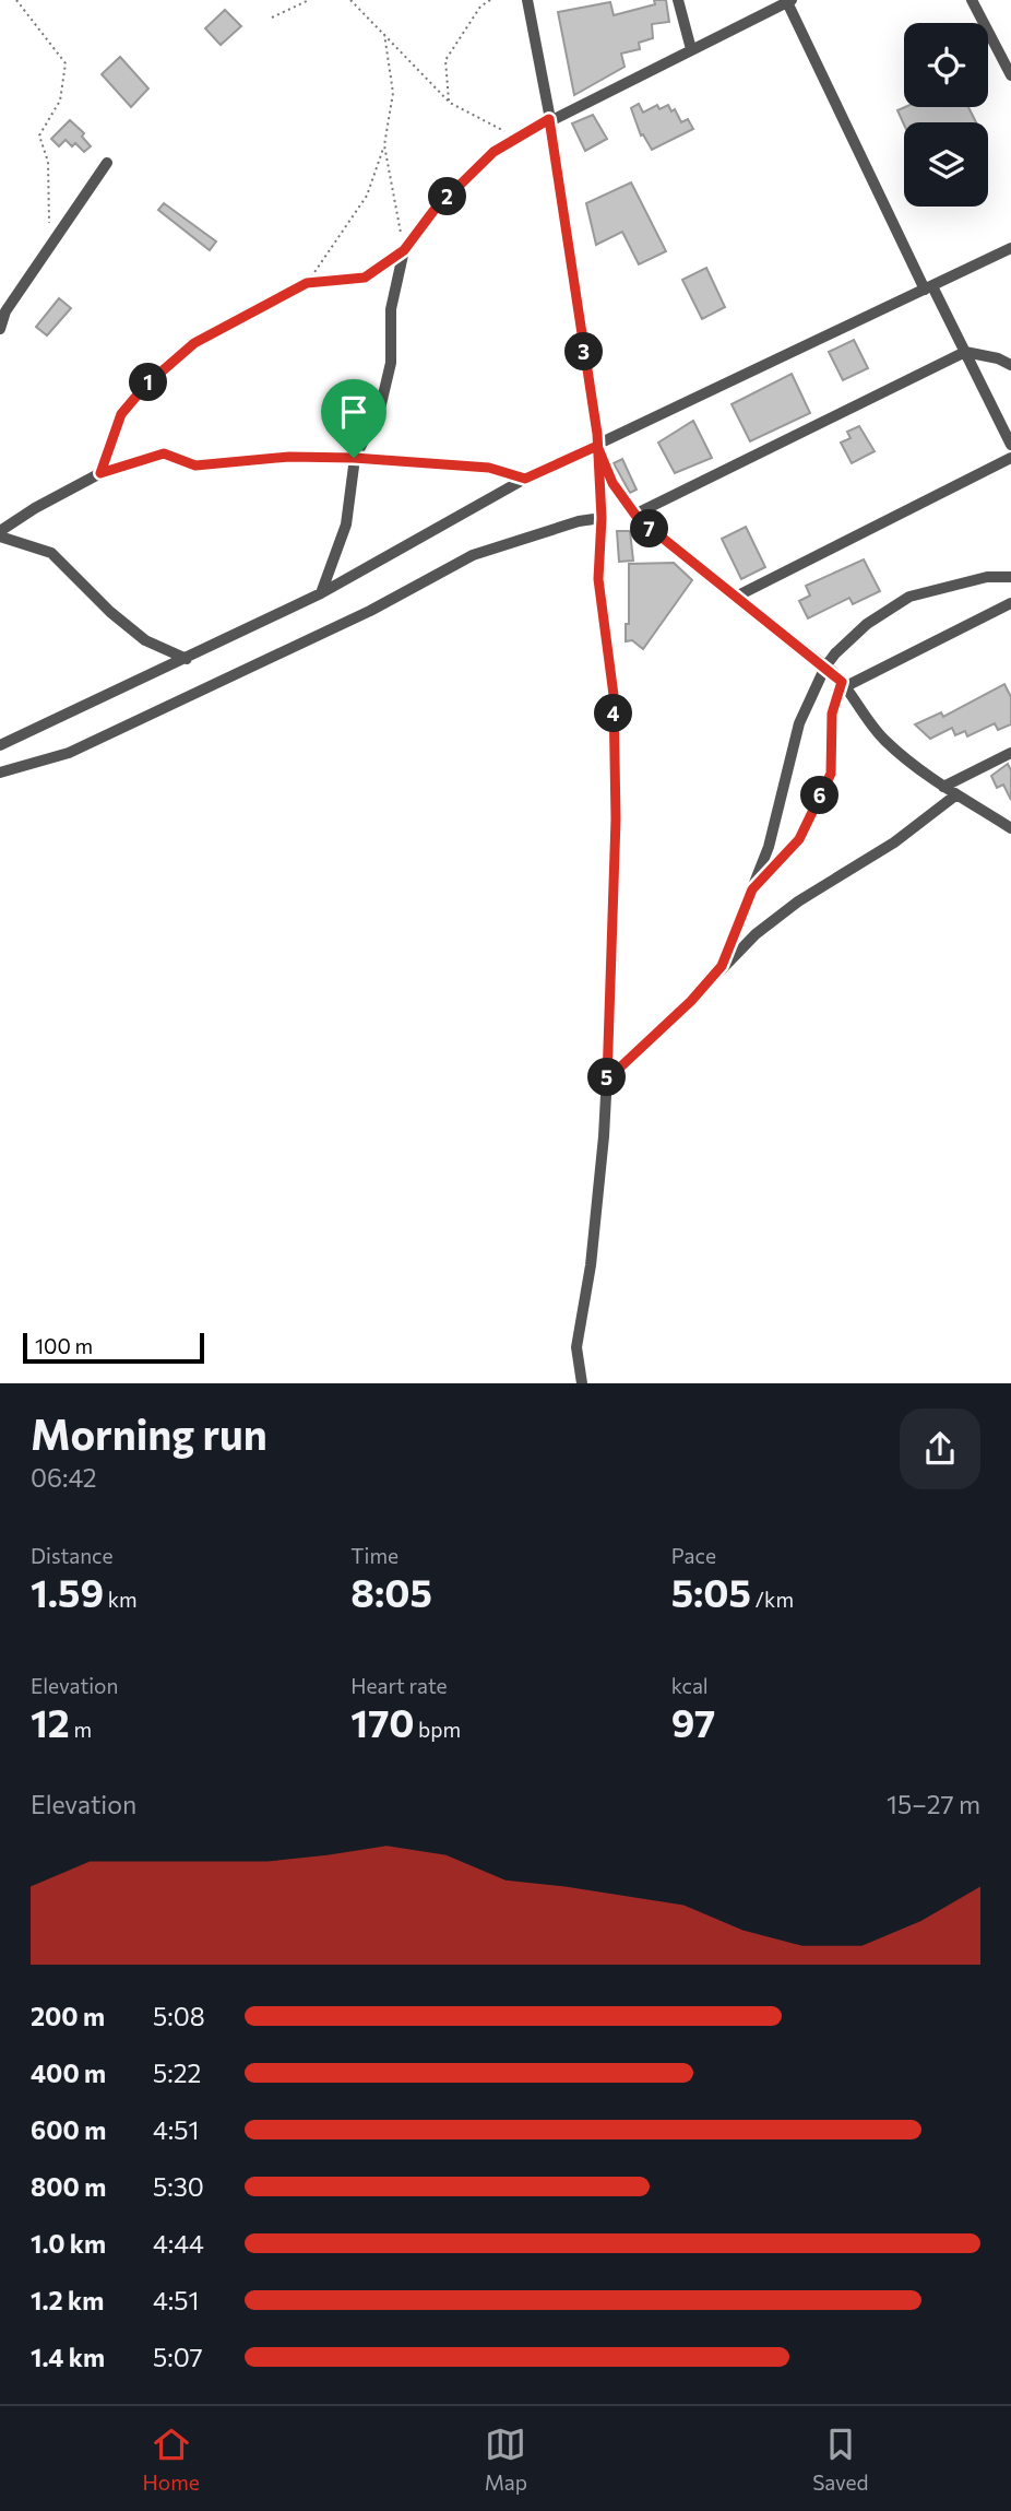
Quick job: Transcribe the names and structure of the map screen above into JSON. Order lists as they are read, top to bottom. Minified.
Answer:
{"scale_bar":"100 m","page":{"pins":["2","3","1","7","4","6","5"],"scale":"100 m","heading":["Morning run","06:42"],"stats":[["Distance","1.59 km"],["Time","8:05"],["Pace","5:05 /km"],["Elevation","12 m"],["Heart rate","170 bpm"],["kcal","97"]],"chart":["Elevation","15–27 m"],"list":[{"name":"200 m","note":"5:08"},{"name":"400 m","note":"5:22"},{"name":"600 m","note":"4:51"},{"name":"800 m","note":"5:30"},{"name":"1.0 km","note":"4:44"},{"name":"1.2 km","note":"4:51"},{"name":"1.4 km","note":"5:07"}],"tabs":["Home","Map","Saved"]}}
